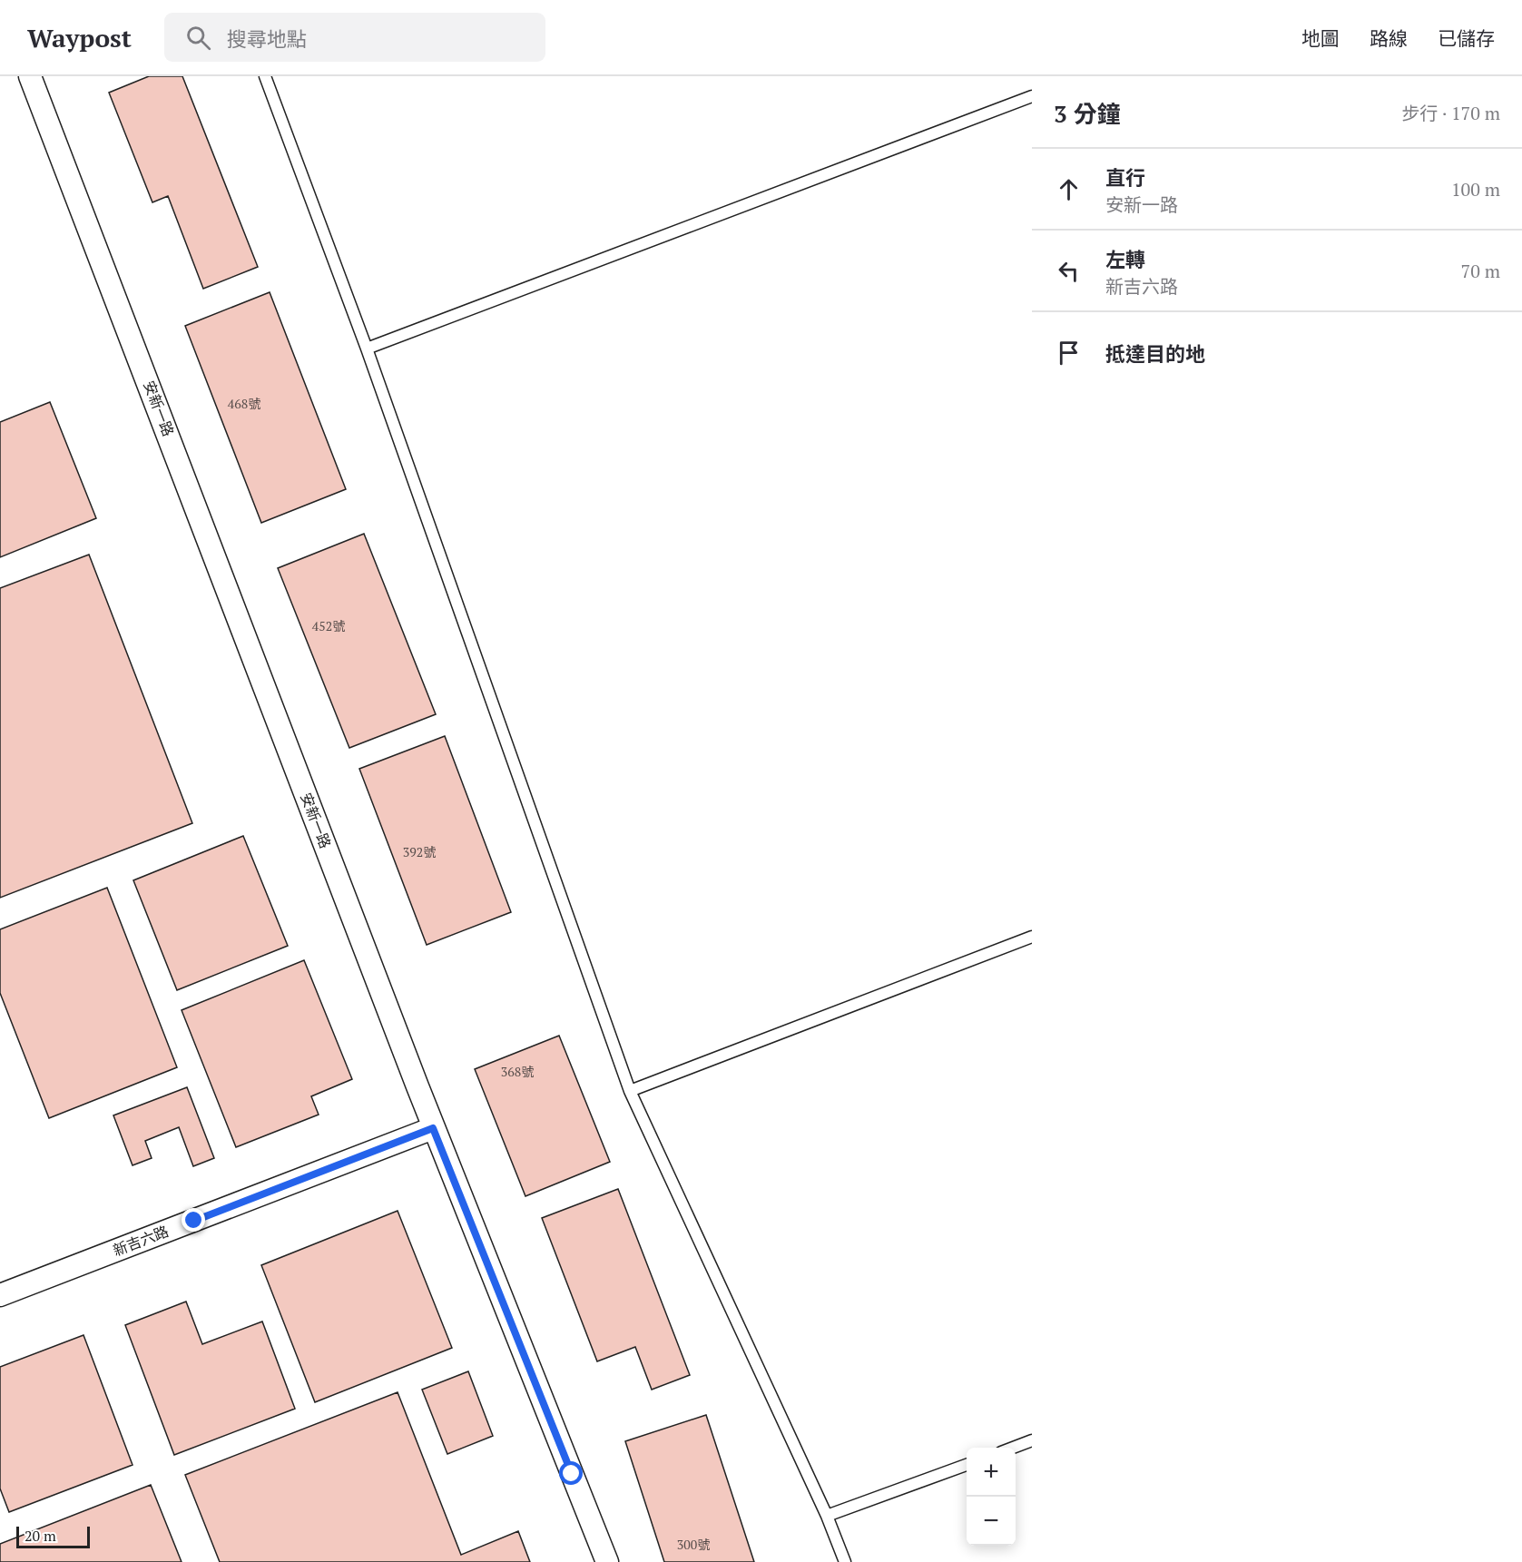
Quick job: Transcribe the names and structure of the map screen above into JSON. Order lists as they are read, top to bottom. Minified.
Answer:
{"streets":{"street":["安新一路","新吉六路"]},"crossings":[["安新一路","新吉六路"]],"house_numbers":["468號","452號","392號","368號","300號"],"scale_bar":"20 m","page":{"header":"Waypost","search":"搜尋地點","nav":["地圖","路線","已儲存"],"heading":["3 分鐘","步行 · 170 m"],"list":[["直行","安新一路","100 m"],["左轉","新吉六路","70 m"],"抵達目的地"],"map_buttons":["+","−"],"scale":"20 m"}}
